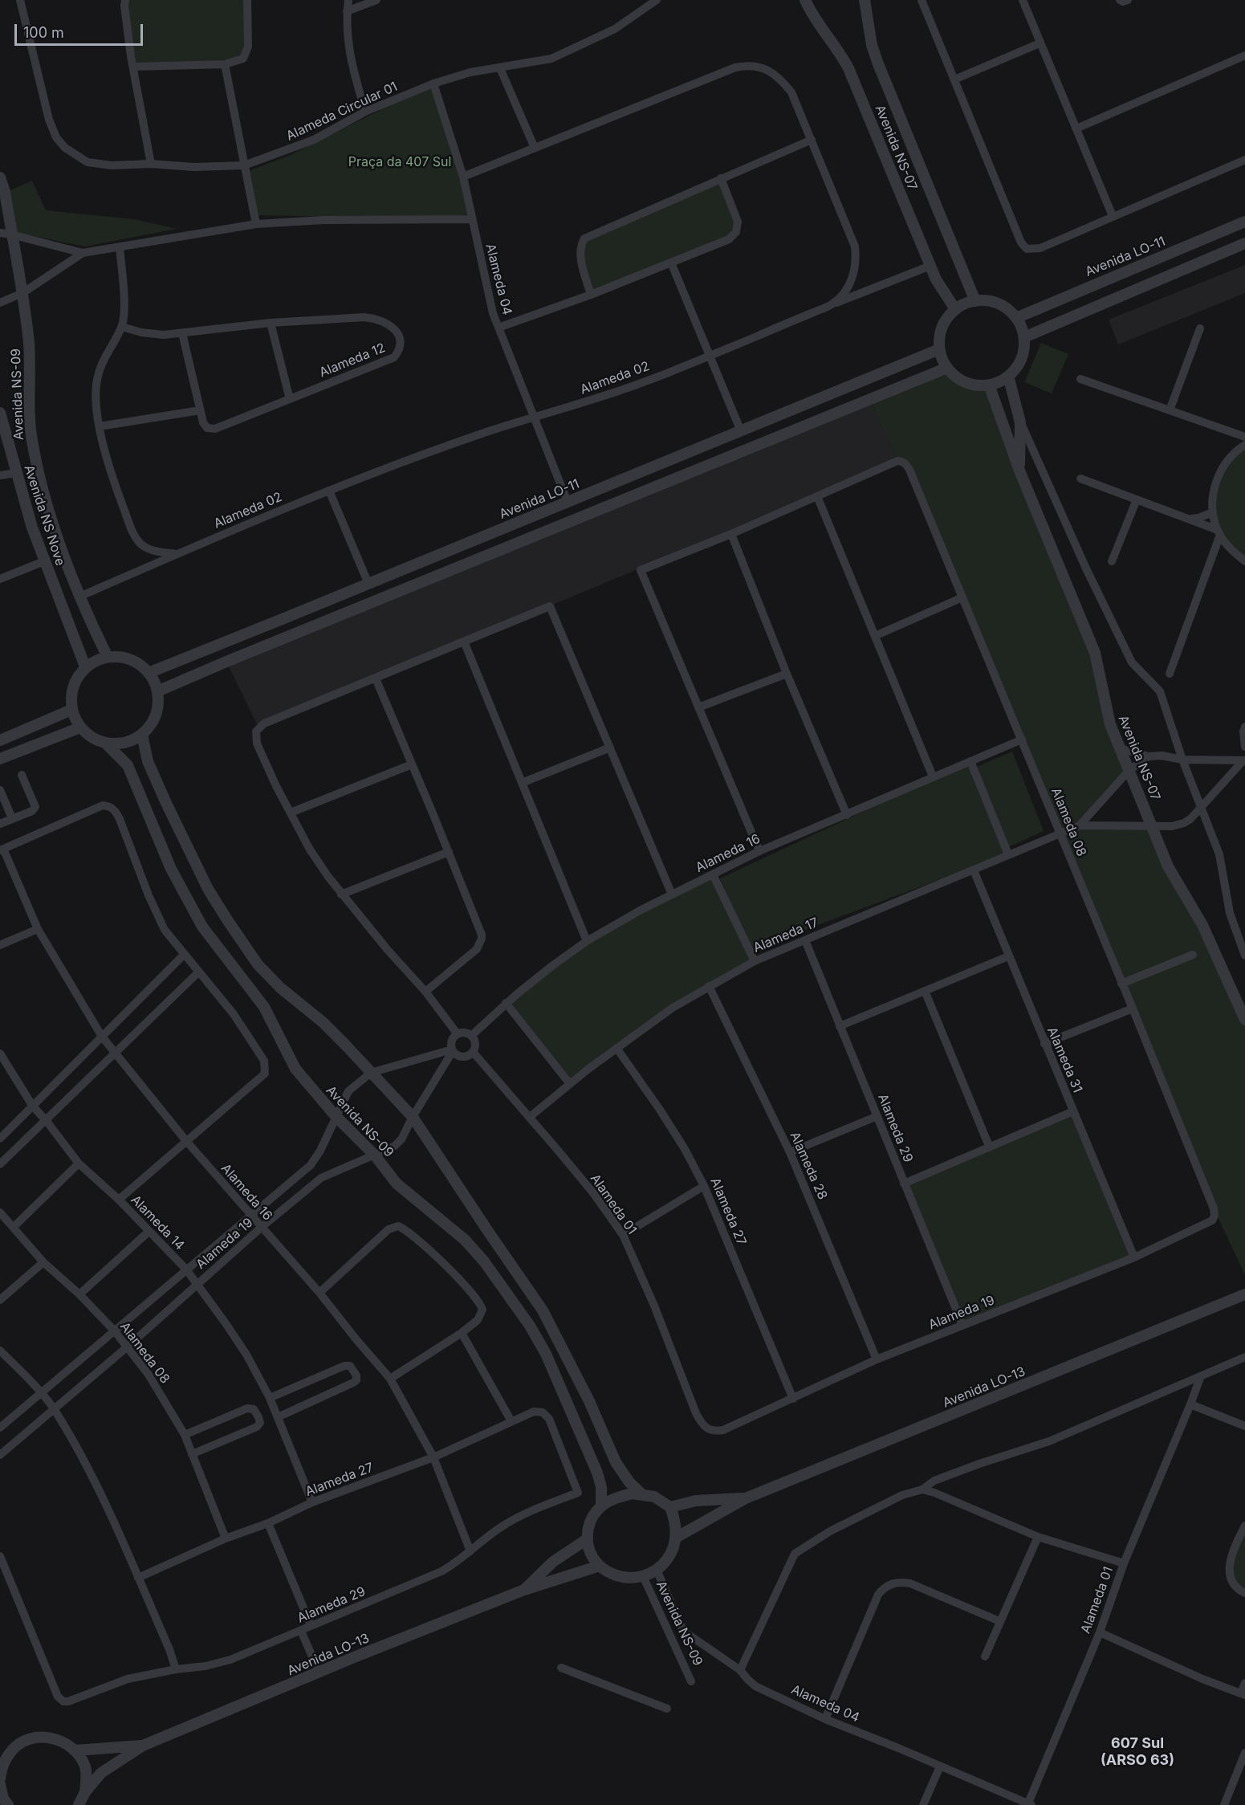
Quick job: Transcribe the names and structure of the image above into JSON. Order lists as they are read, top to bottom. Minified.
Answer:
{"streets":{"street":["Alameda Circular 01","Avenida NS-07","Avenida LO-11","Alameda 04","Alameda 12","Alameda 02","Avenida NS-09","Avenida NS Nove","Alameda 08","Alameda 16","Alameda 17","Alameda 31","Alameda 29","Alameda 28","Alameda 01","Alameda 27","Alameda 14","Alameda 19","Avenida LO-13"]},"crossings":[["Alameda Circular 01","Alameda 04"],["Avenida NS-07","Avenida LO-11"],["Avenida LO-11","Alameda 04"],["Avenida LO-11","Avenida NS-09"],["Avenida LO-11","Avenida NS Nove"],["Alameda 04","Alameda 02"],["Alameda 04","Alameda 01"],["Alameda 02","Avenida NS-09"],["Avenida NS-09","Avenida NS Nove"],["Avenida NS-09","Alameda 19"],["Avenida NS-09","Avenida LO-13"],["Alameda 08","Alameda 16"],["Alameda 08","Alameda 17"],["Alameda 08","Alameda 27"],["Alameda 08","Alameda 19"],["Alameda 16","Alameda 29"],["Alameda 16","Alameda 01"],["Alameda 16","Alameda 27"],["Alameda 16","Alameda 19"],["Alameda 17","Alameda 31"],["Alameda 17","Alameda 29"],["Alameda 17","Alameda 28"],["Alameda 17","Alameda 01"],["Alameda 17","Alameda 27"],["Alameda 31","Alameda 19"],["Alameda 29","Alameda 27"],["Alameda 29","Alameda 19"],["Alameda 28","Alameda 19"],["Alameda 01","Alameda 19"],["Alameda 27","Alameda 14"],["Alameda 27","Alameda 19"],["Alameda 14","Alameda 19"]],"districts":["607 Sul (ARSO 63)"],"parks":["Praça da 407 Sul"],"scale_bar":"100 m"}
